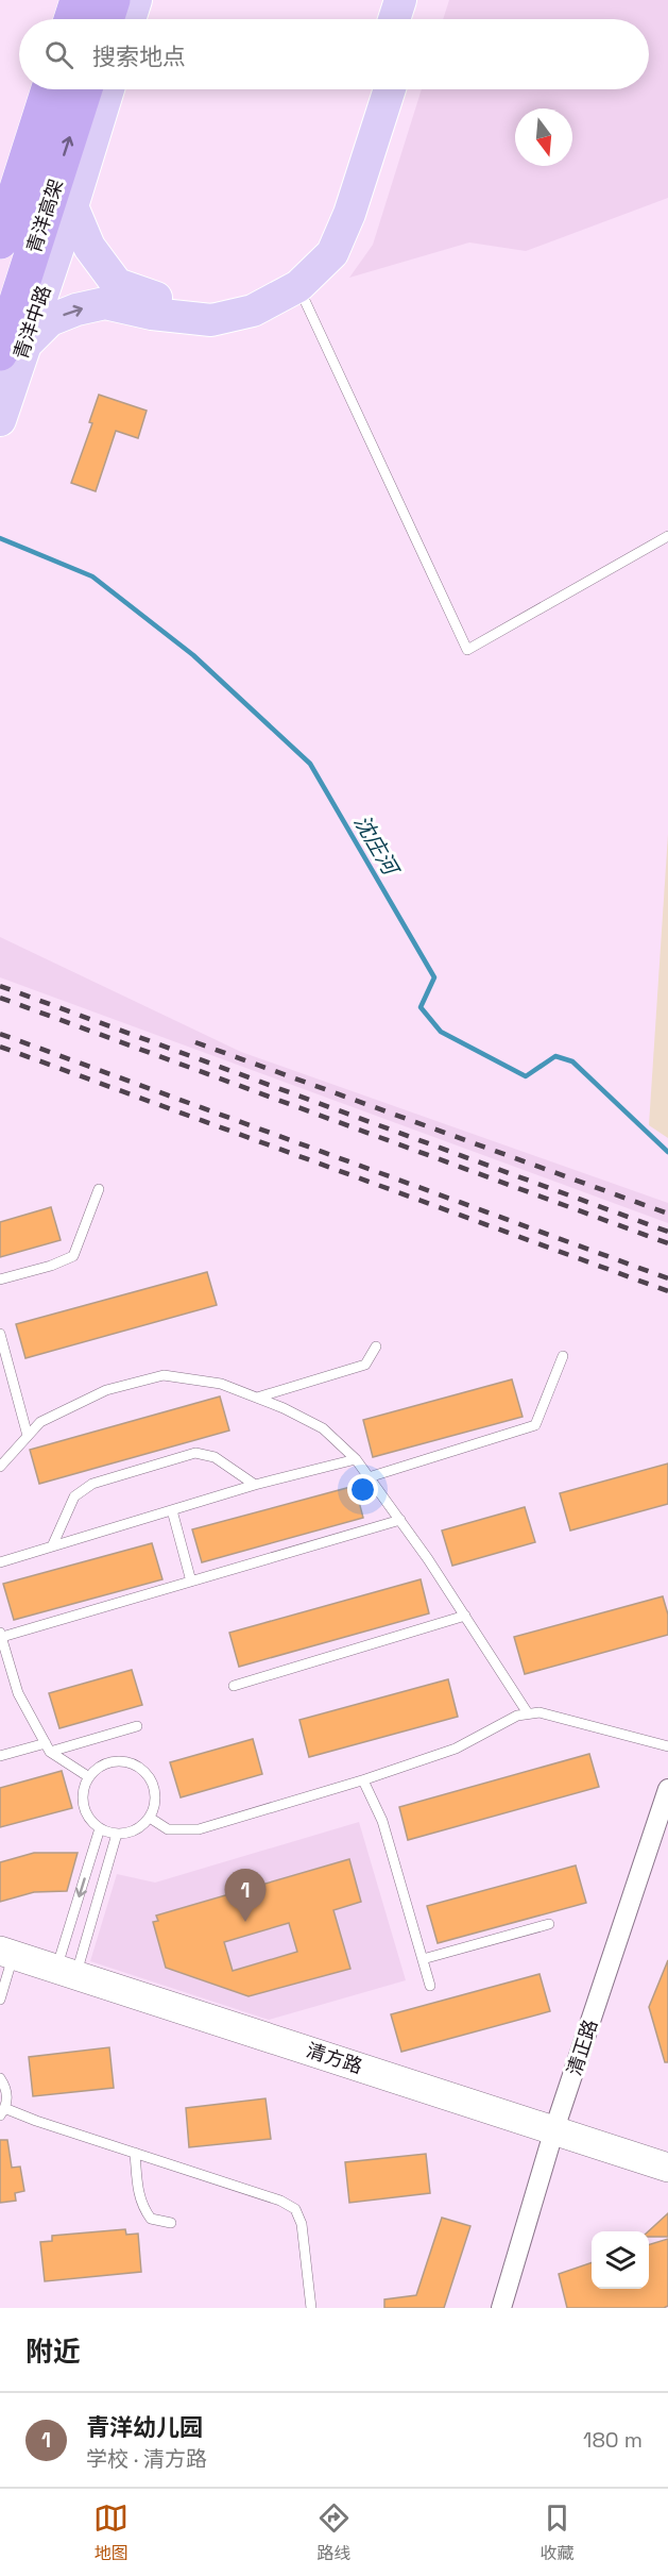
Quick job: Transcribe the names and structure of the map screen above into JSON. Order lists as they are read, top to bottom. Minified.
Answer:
{"streets":{"highway":["青洋高架"],"main road":["青洋中路"],"street":["清正路","清方路"]},"crossings":[["青洋高架","青洋中路"],["清正路","清方路"]],"water":["沈庄河"],"north":"bottom","page":{"search":"搜索地点","pins":"1","heading":"附近","list":[{"mark":"1","name":"青洋幼儿园","note":"学校 · 清方路","value":"180 m"}],"nav":["地图","路线","收藏"]}}
